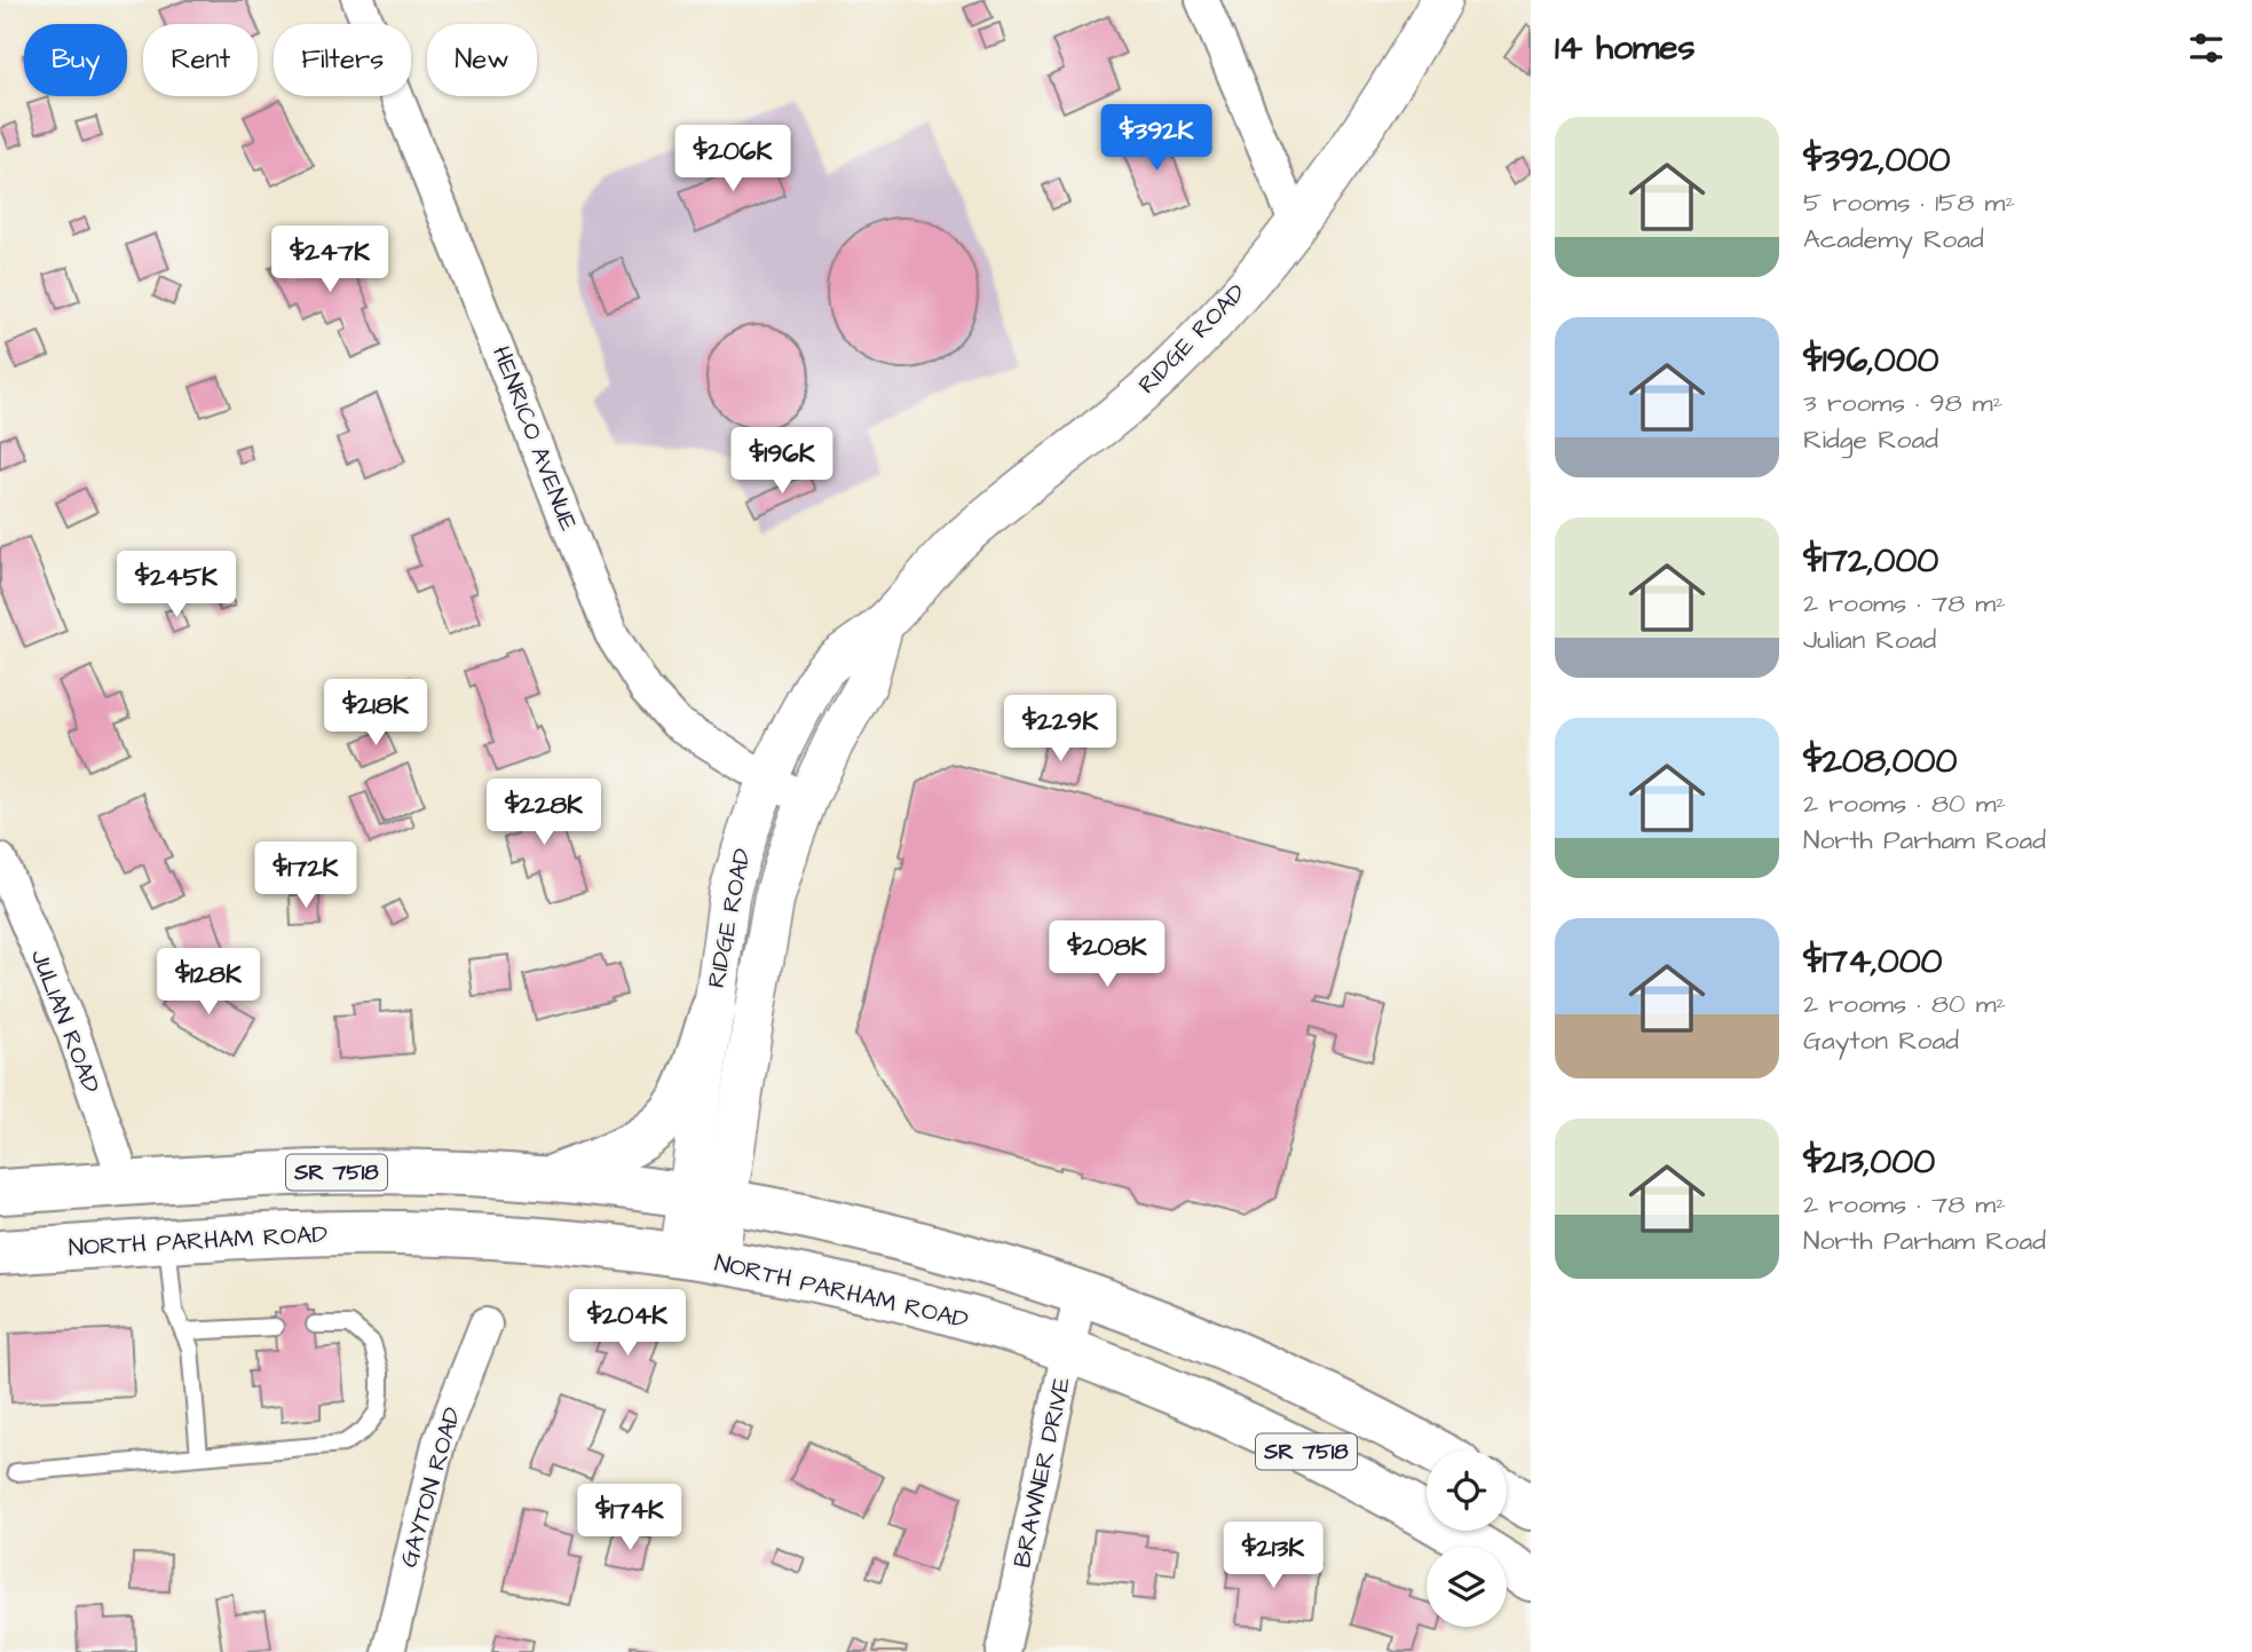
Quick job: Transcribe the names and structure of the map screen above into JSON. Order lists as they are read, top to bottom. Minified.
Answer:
{"streets":{"highway":["SR 7518","NORTH PARHAM ROAD"],"street":["RIDGE ROAD","HENRICO AVENUE","JULIAN ROAD","BRAWNER DRIVE","GAYTON ROAD"]},"crossings":[["RIDGE ROAD","HENRICO AVENUE"],["RIDGE ROAD","SR 7518"],["RIDGE ROAD","NORTH PARHAM ROAD"],["JULIAN ROAD","SR 7518"],["SR 7518","BRAWNER DRIVE"],["NORTH PARHAM ROAD","BRAWNER DRIVE"]],"page":{"heading":"14 homes","chip":["Buy","Rent","Filters","New"],"list":[{"name":"$392,000","note":"5 rooms · 158 m² · Academy Road"},{"name":"$196,000","note":"3 rooms · 98 m² · Ridge Road"},{"name":"$172,000","note":"2 rooms · 78 m² · Julian Road"},{"name":"$208,000","note":"2 rooms · 80 m² · North Parham Road"},{"name":"$174,000","note":"2 rooms · 80 m² · Gayton Road"},{"name":"$213,000","note":"2 rooms · 78 m² · North Parham Road"}],"price":["$392K","$206K","$247K","$196K","$245K","$218K","$229K","$228K","$172K","$208K","$128K","$204K","$174K","$213K"]}}
